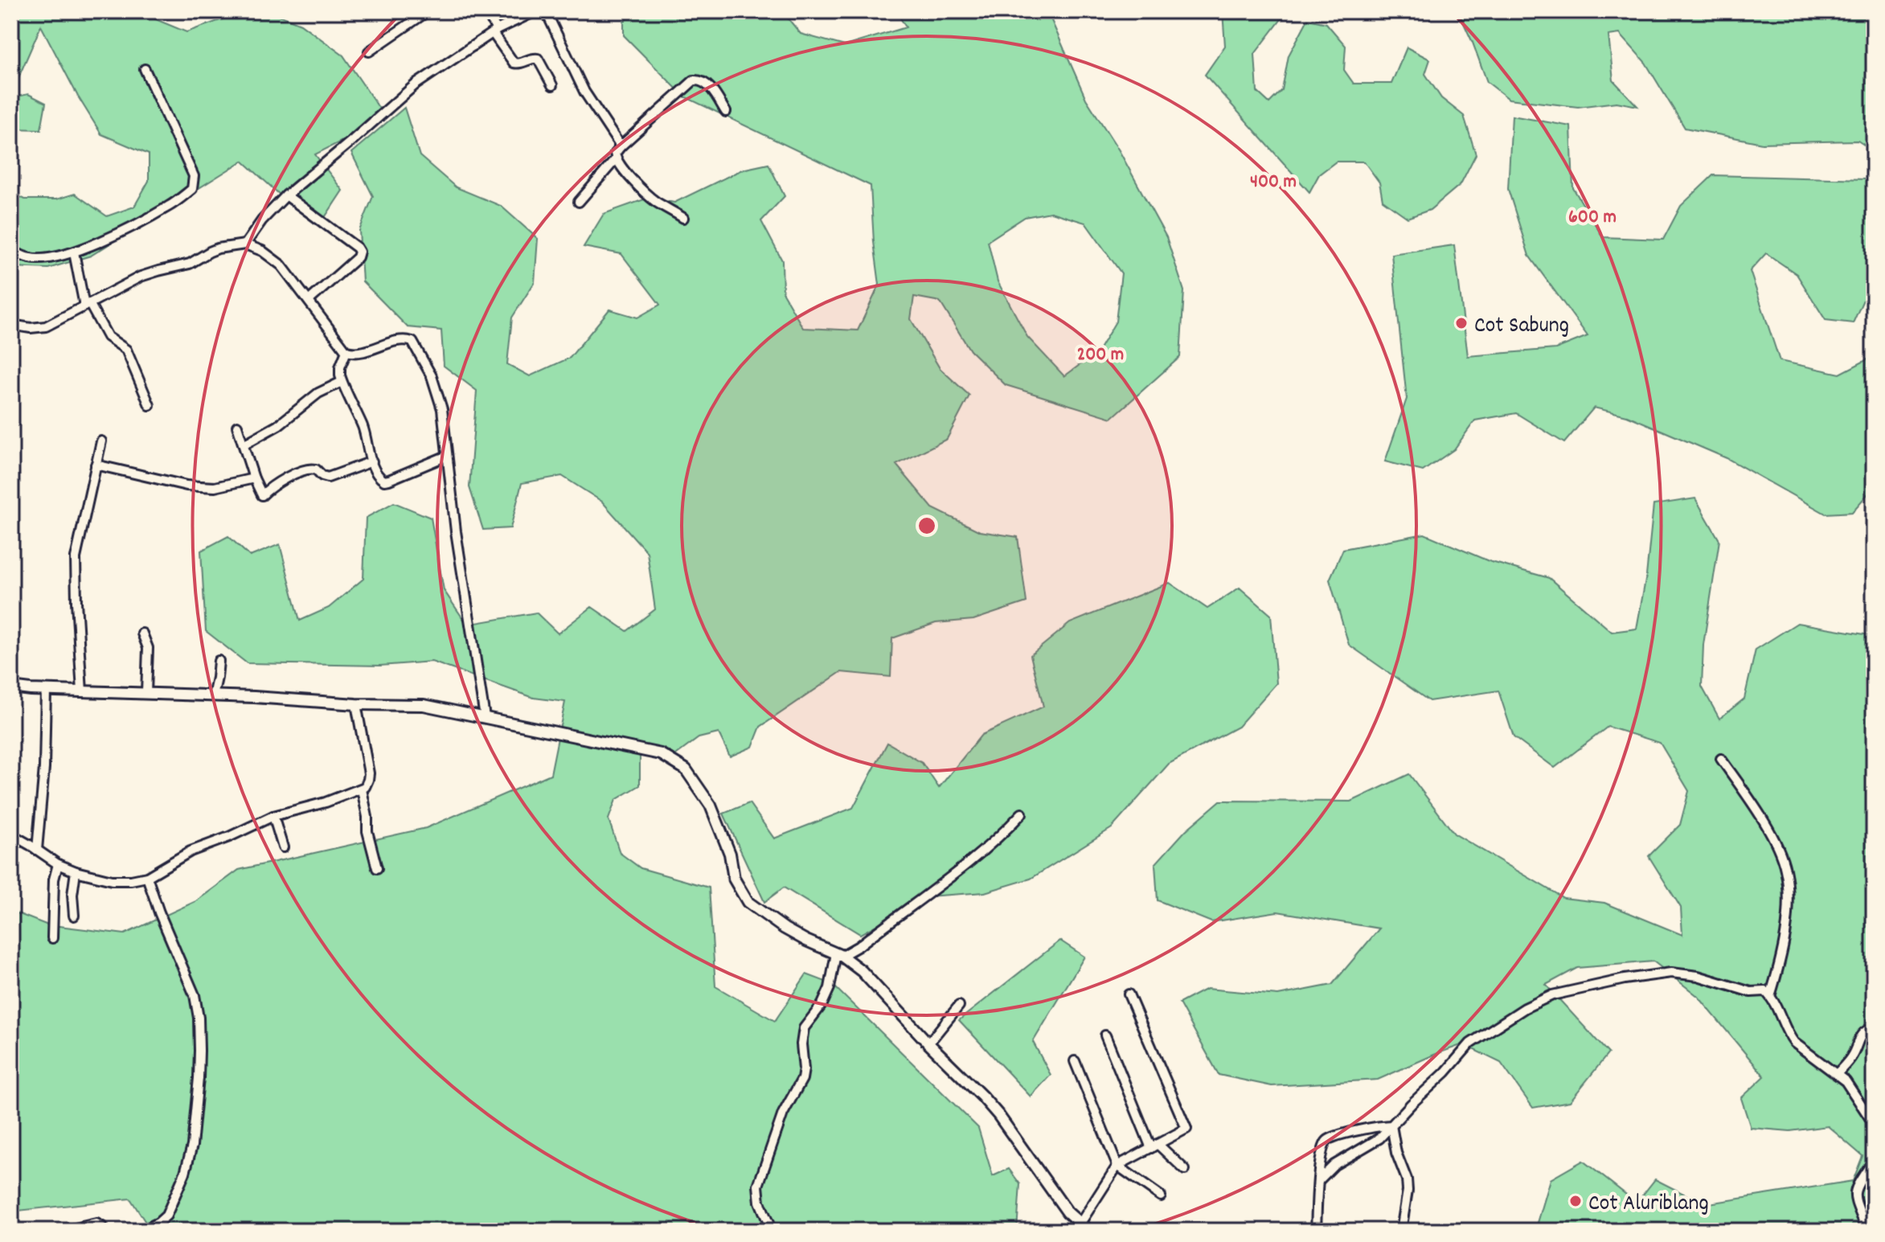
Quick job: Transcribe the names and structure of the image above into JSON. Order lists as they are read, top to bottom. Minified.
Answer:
{"places":["Cot Sabung","Cot Aluriblang"],"rings":["400 m","600 m","200 m"]}
